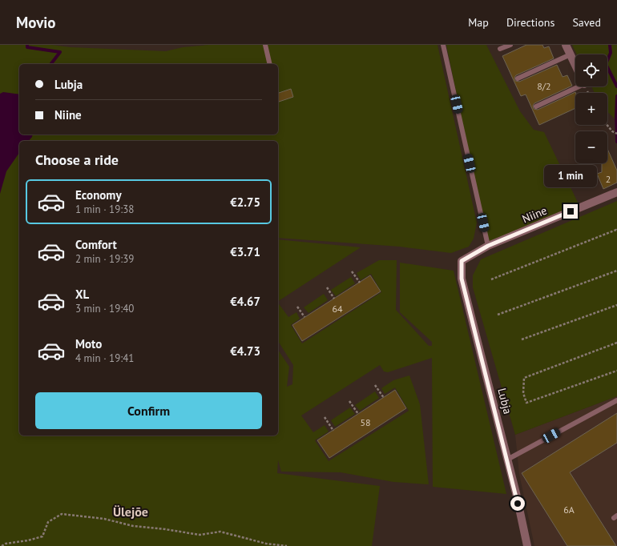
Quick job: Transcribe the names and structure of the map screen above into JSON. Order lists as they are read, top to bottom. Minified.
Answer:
{"streets":{"street":["Niine","Lubja"]},"crossings":[["Niine","Lubja"]],"districts":["Ülejõe"],"house_numbers":["8/2","2","64","58","6A"],"page":{"header":"Movio","nav":["Map","Directions","Saved"],"map_buttons":["+","−"],"banner":["Lubja","Niine"],"heading":"Choose a ride","bubble":"1 min","list":[{"name":"Economy","note":"1 min · 19:38","value":"€2.75"},{"name":"Comfort","note":"2 min · 19:39","value":"€3.71"},{"name":"XL","note":"3 min · 19:40","value":"€4.67"},{"name":"Moto","note":"4 min · 19:41","value":"€4.73"}],"buttons":"Confirm"}}
